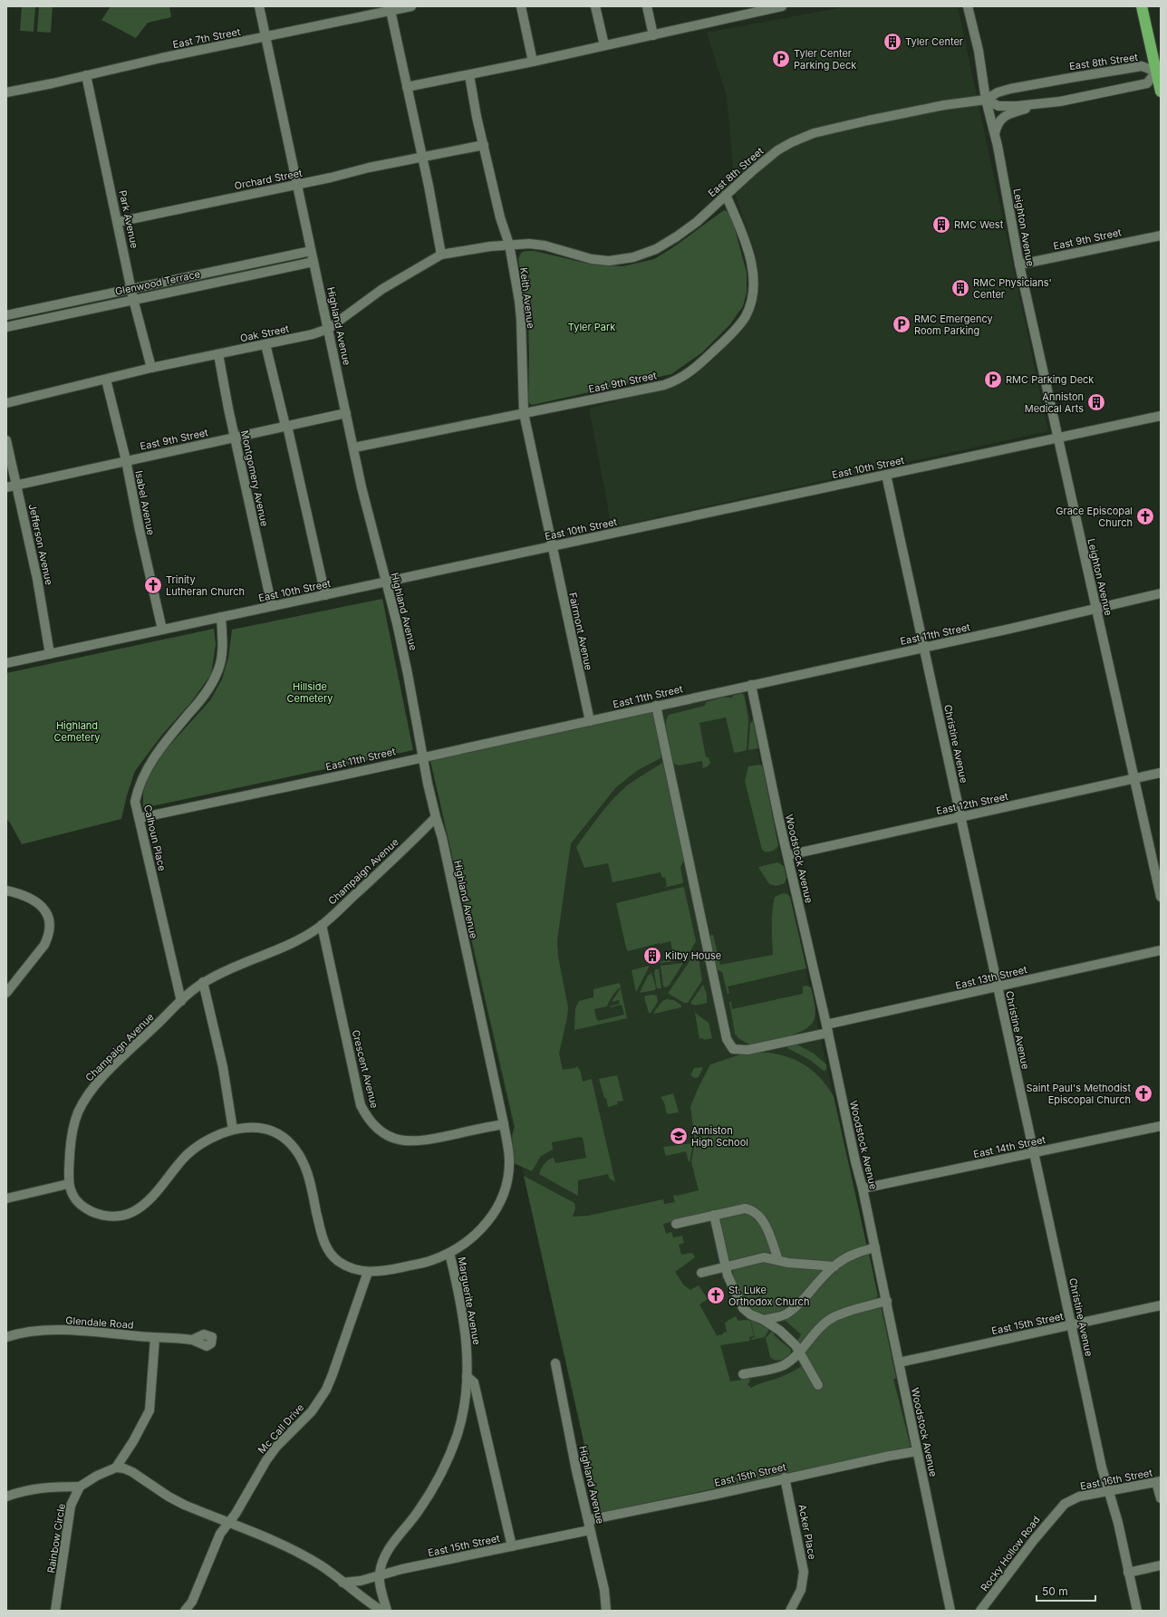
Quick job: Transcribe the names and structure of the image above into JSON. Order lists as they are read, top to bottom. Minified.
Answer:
{"streets":{"street":["East 7th Street","East 8th Street","Orchard Street","Park Avenue","Leighton Avenue","East 9th Street","Glenwood Terrace","Keith Avenue","Highland Avenue","Oak Street","East 10th Street","Montgomery Avenue","Isabel Avenue","Jefferson Avenue","Fairmont Avenue","East 11th Street","Christine Avenue","East 12th Street","Calhoun Place","Woodstock Avenue","Champaign Avenue","East 13th Street","Crescent Avenue","East 14th Street","Marguerite Avenue","Glendale Road","East 15th Street","Mc Call Drive","East 16th Street","Acker Place","Rainbow Circle","Rocky Hollow Road"]},"crossings":[["East 7th Street","Park Avenue"],["East 7th Street","Highland Avenue"],["East 8th Street","Leighton Avenue"],["East 8th Street","East 9th Street"],["East 8th Street","Keith Avenue"],["East 8th Street","Oak Street"],["Orchard Street","Park Avenue"],["Orchard Street","Keith Avenue"],["Orchard Street","Highland Avenue"],["Park Avenue","Glenwood Terrace"],["Park Avenue","Oak Street"],["Leighton Avenue","East 9th Street"],["Leighton Avenue","East 10th Street"],["Leighton Avenue","East 11th Street"],["Leighton Avenue","East 12th Street"],["East 9th Street","Keith Avenue"],["East 9th Street","Highland Avenue"],["East 9th Street","Montgomery Avenue"],["East 9th Street","Isabel Avenue"],["East 9th Street","Jefferson Avenue"],["Glenwood Terrace","Highland Avenue"],["Keith Avenue","Oak Street"],["Keith Avenue","East 10th Street"],["Keith Avenue","Fairmont Avenue"],["Highland Avenue","Oak Street"],["Highland Avenue","East 10th Street"],["Highland Avenue","East 11th Street"],["Highland Avenue","Champaign Avenue"],["Highland Avenue","Crescent Avenue"],["Highland Avenue","Marguerite Avenue"],["Highland Avenue","East 15th Street"],["Oak Street","Montgomery Avenue"],["Oak Street","Isabel Avenue"],["East 10th Street","Montgomery Avenue"],["East 10th Street","Isabel Avenue"],["East 10th Street","Jefferson Avenue"],["East 10th Street","Fairmont Avenue"],["East 10th Street","Christine Avenue"],["East 10th Street","Calhoun Place"],["Fairmont Avenue","East 11th Street"],["East 11th Street","Christine Avenue"],["East 11th Street","Calhoun Place"],["East 11th Street","Woodstock Avenue"],["East 11th Street","East 13th Street"],["Christine Avenue","East 12th Street"],["Christine Avenue","East 13th Street"],["Christine Avenue","East 14th Street"],["Christine Avenue","East 15th Street"],["Christine Avenue","East 16th Street"],["East 12th Street","Woodstock Avenue"],["Calhoun Place","Champaign Avenue"],["Woodstock Avenue","East 13th Street"],["Woodstock Avenue","East 14th Street"],["Woodstock Avenue","East 15th Street"],["Champaign Avenue","Crescent Avenue"],["Marguerite Avenue","East 15th Street"],["East 15th Street","Acker Place"],["East 16th Street","Rocky Hollow Road"]],"parks":["Tyler Park","Hillside Cemetery","Highland Cemetery"],"places":{"building":["Tyler Center","RMC West","RMC Physicians' Center","Anniston Medical Arts","Kilby House"],"parking":["Tyler Center Parking Deck","RMC Emergency Room Parking","RMC Parking Deck"],"church":["Grace Episcopal Church","Trinity Lutheran Church","Saint Paul's Methodist Episcopal Church","St. Luke Orthodox Church"],"school or university":["Anniston High School"]},"scale_bar":"50 m"}
